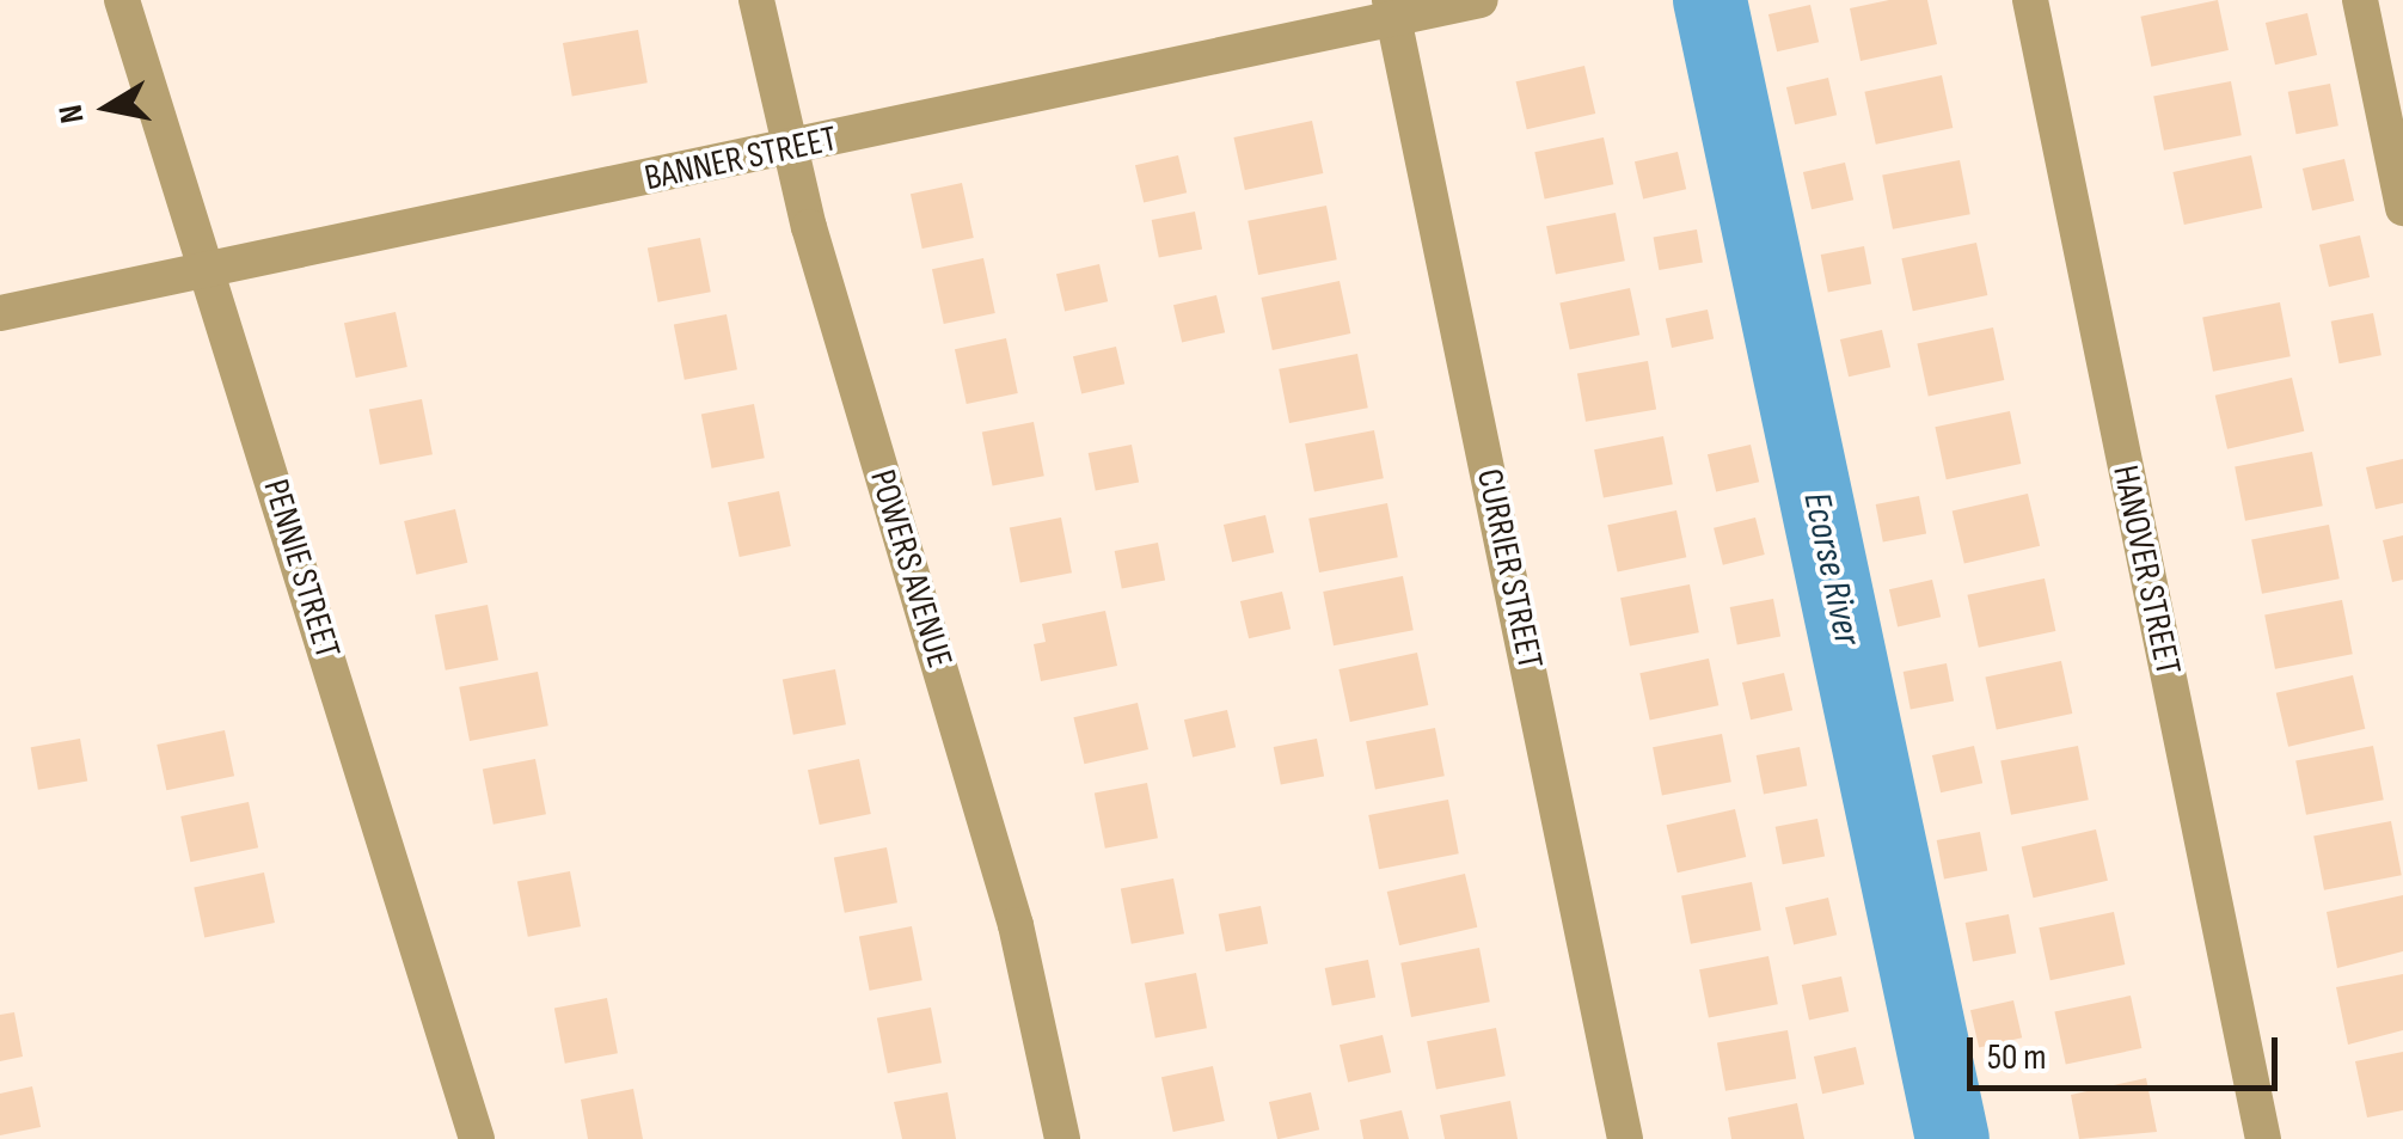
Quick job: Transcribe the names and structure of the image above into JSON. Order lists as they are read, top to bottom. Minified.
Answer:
{"streets":{"street":["BANNER STREET","PENNIE STREET","POWERS AVENUE","CURRIER STREET","HANOVER STREET"]},"crossings":[["BANNER STREET","PENNIE STREET"],["BANNER STREET","POWERS AVENUE"],["BANNER STREET","CURRIER STREET"]],"water":["Ecorse River"],"scale_bar":"50 m","north":"left"}
